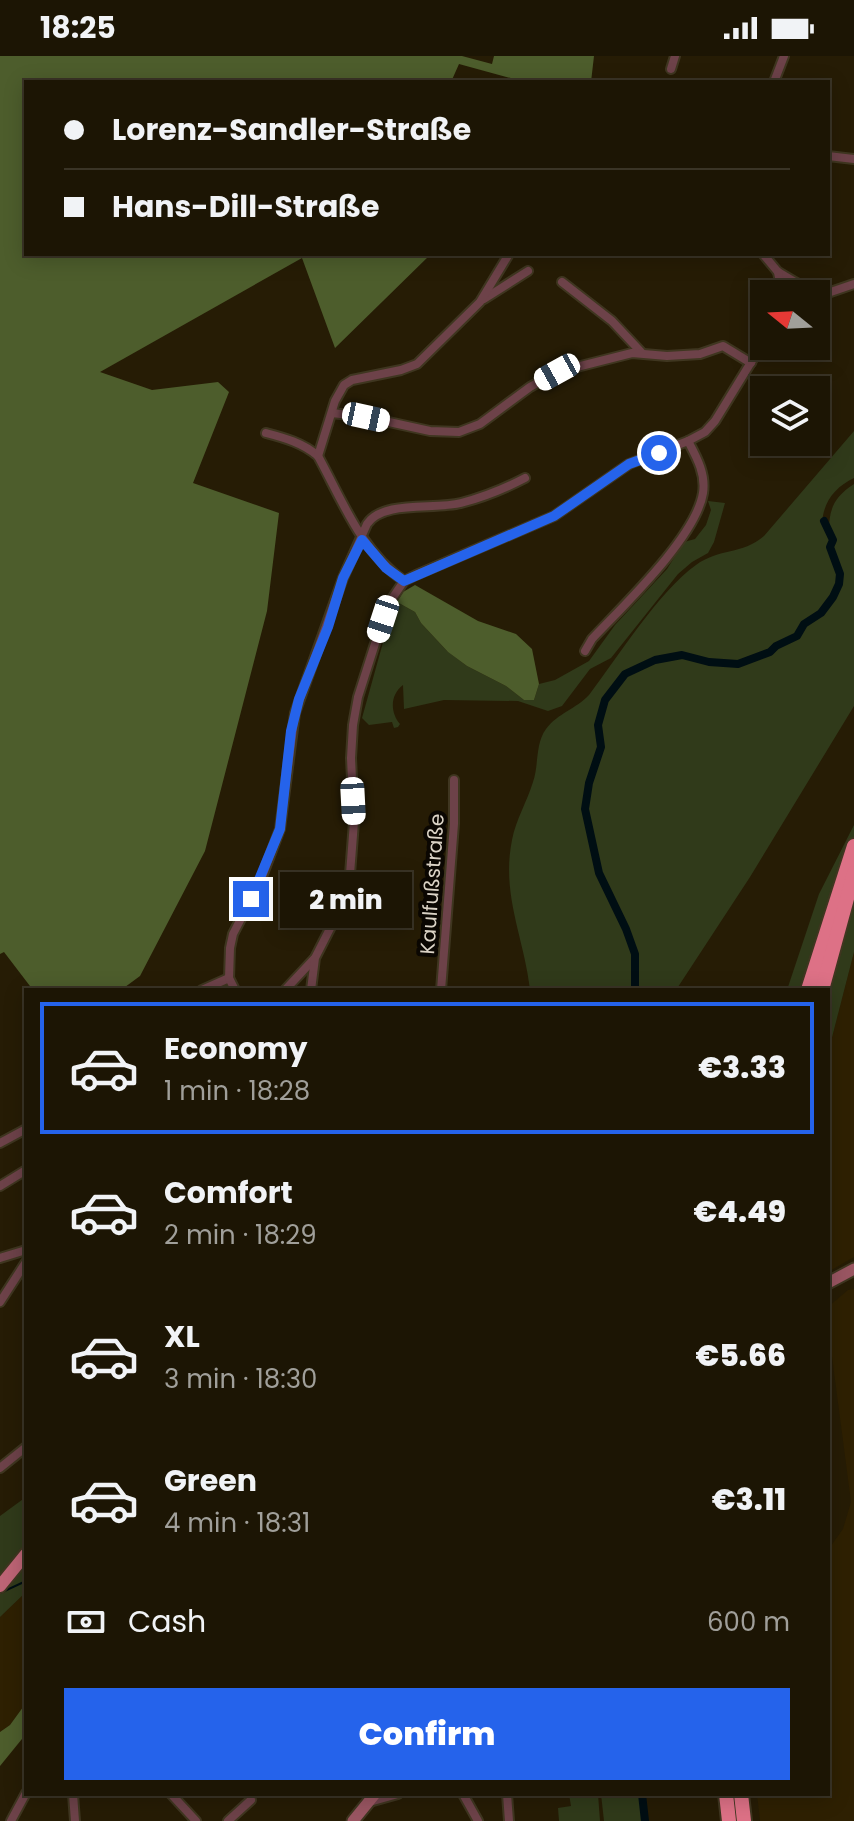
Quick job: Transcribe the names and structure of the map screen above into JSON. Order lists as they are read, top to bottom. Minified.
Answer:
{"streets":{"street":["Kaulfußstraße"]},"north":"left","page":{"status":"18:25","banner":["Lorenz-Sandler-Straße","Hans-Dill-Straße"],"bubble":"2 min","list":[{"name":"Economy","note":"1 min · 18:28","value":"€3.33"},{"name":"Comfort","note":"2 min · 18:29","value":"€4.49"},{"name":"XL","note":"3 min · 18:30","value":"€5.66"},{"name":"Green","note":"4 min · 18:31","value":"€3.11"}],"pay":["Cash","600 m"],"buttons":"Confirm"}}
